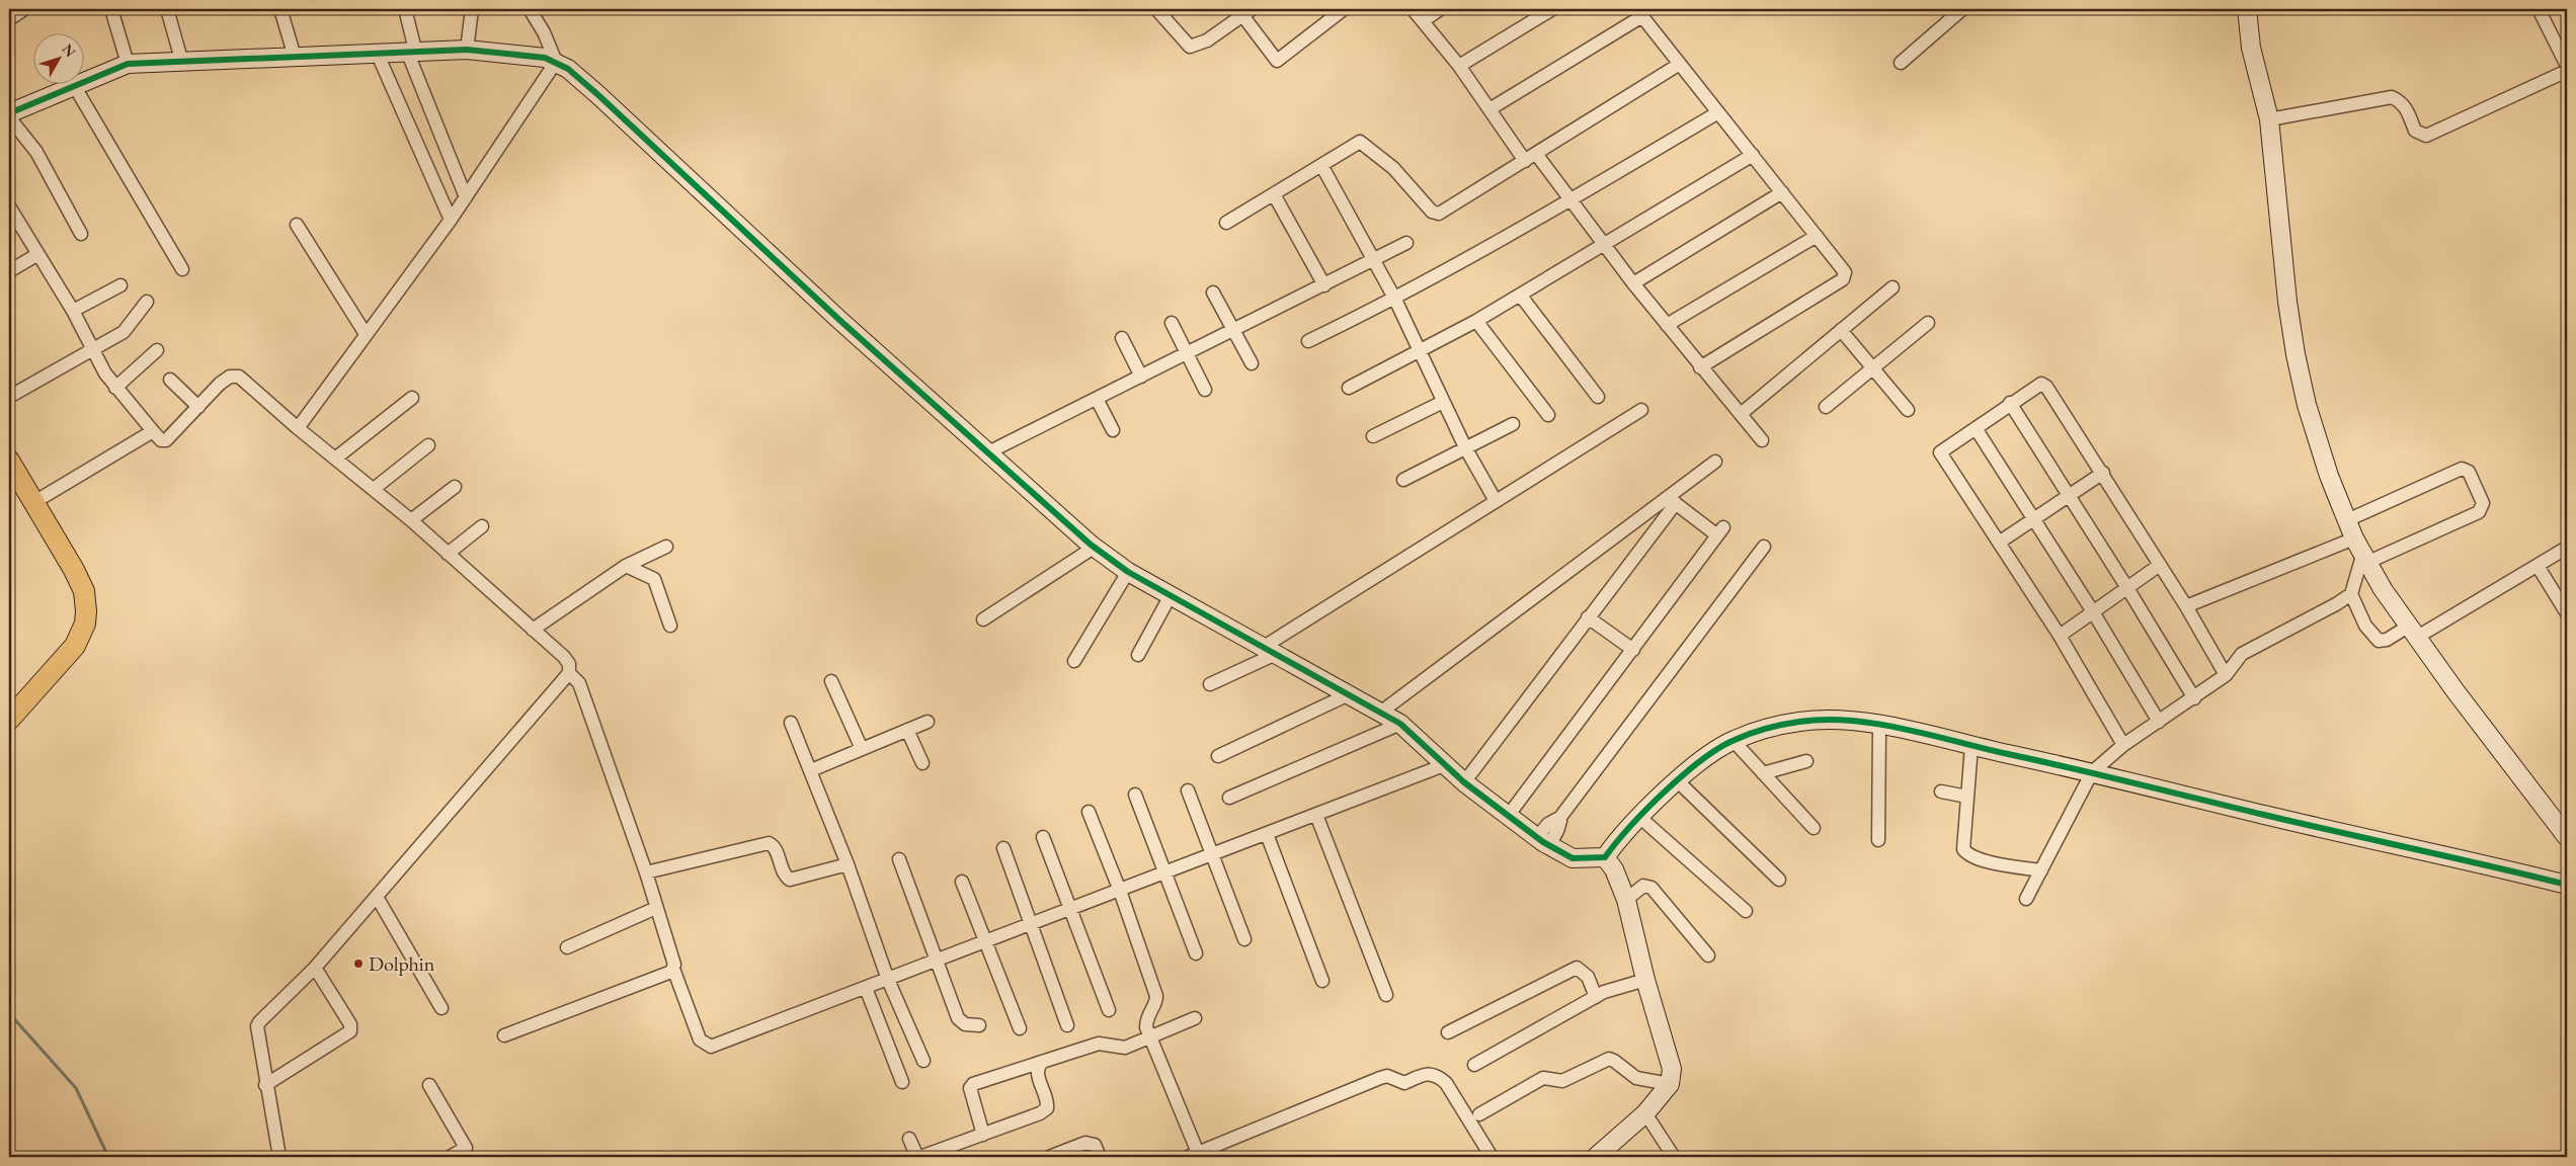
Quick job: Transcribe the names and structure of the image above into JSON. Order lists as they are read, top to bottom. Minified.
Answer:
{"places":["Dolphin"],"north":"top right"}
